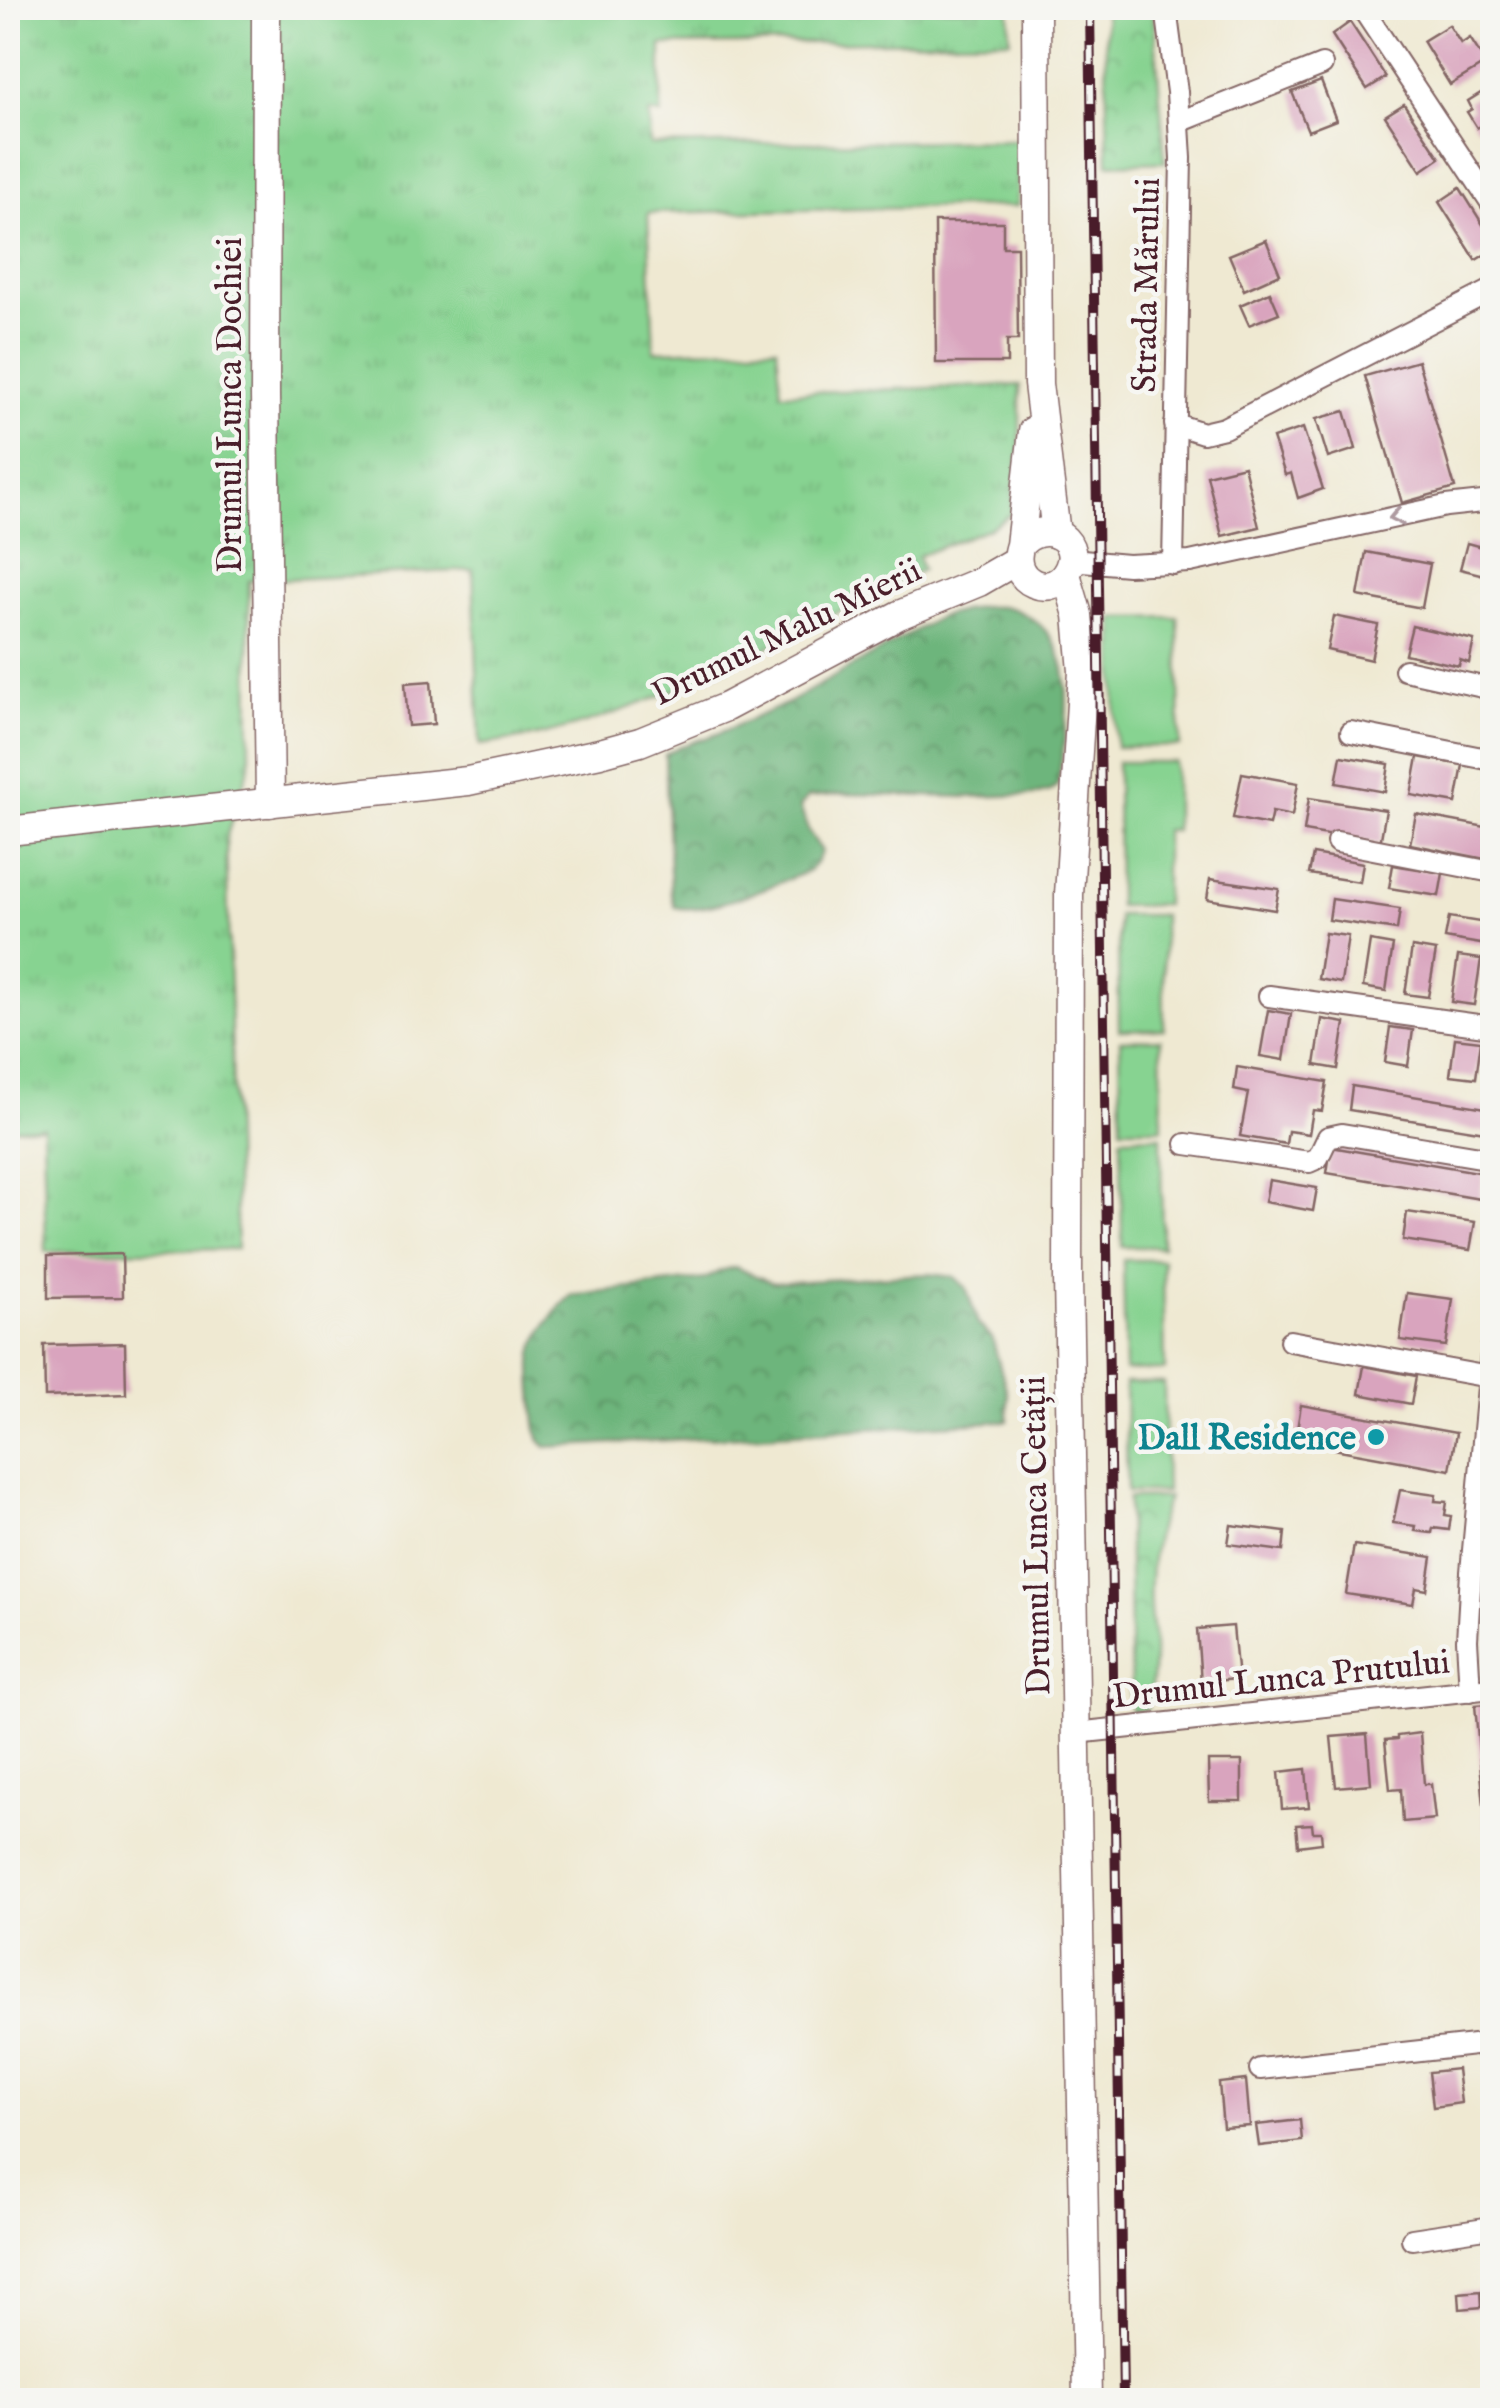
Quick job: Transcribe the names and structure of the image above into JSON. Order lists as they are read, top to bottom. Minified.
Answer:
{"streets":{"street":["Strada Mărului","Drumul Lunca Dochiei","Drumul Malu Mierii","Drumul Lunca Cetății","Drumul Lunca Prutului"]},"crossings":[["Drumul Lunca Dochiei","Drumul Malu Mierii"],["Drumul Malu Mierii","Drumul Lunca Cetății"],["Drumul Lunca Cetății","Drumul Lunca Prutului"]],"places":["Dall Residence"]}
